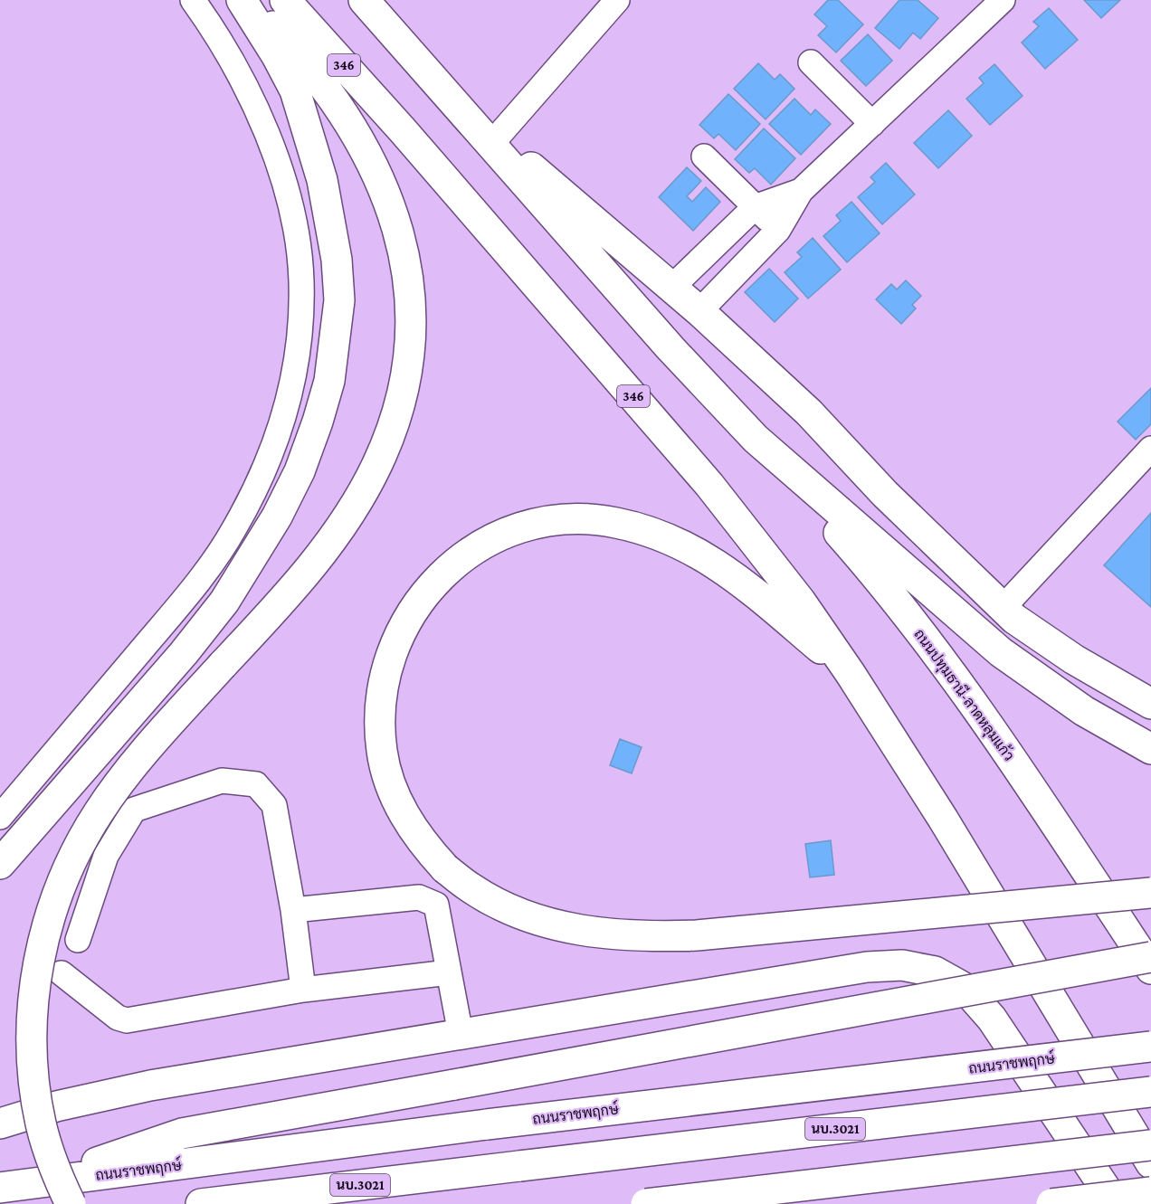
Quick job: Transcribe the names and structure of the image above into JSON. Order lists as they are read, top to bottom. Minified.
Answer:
{"streets":{"main road":["346","ถนนปทุมธานี-ลาดหลุมแก้ว","ถนนราชพฤกษ์","นบ.3021"]}}
